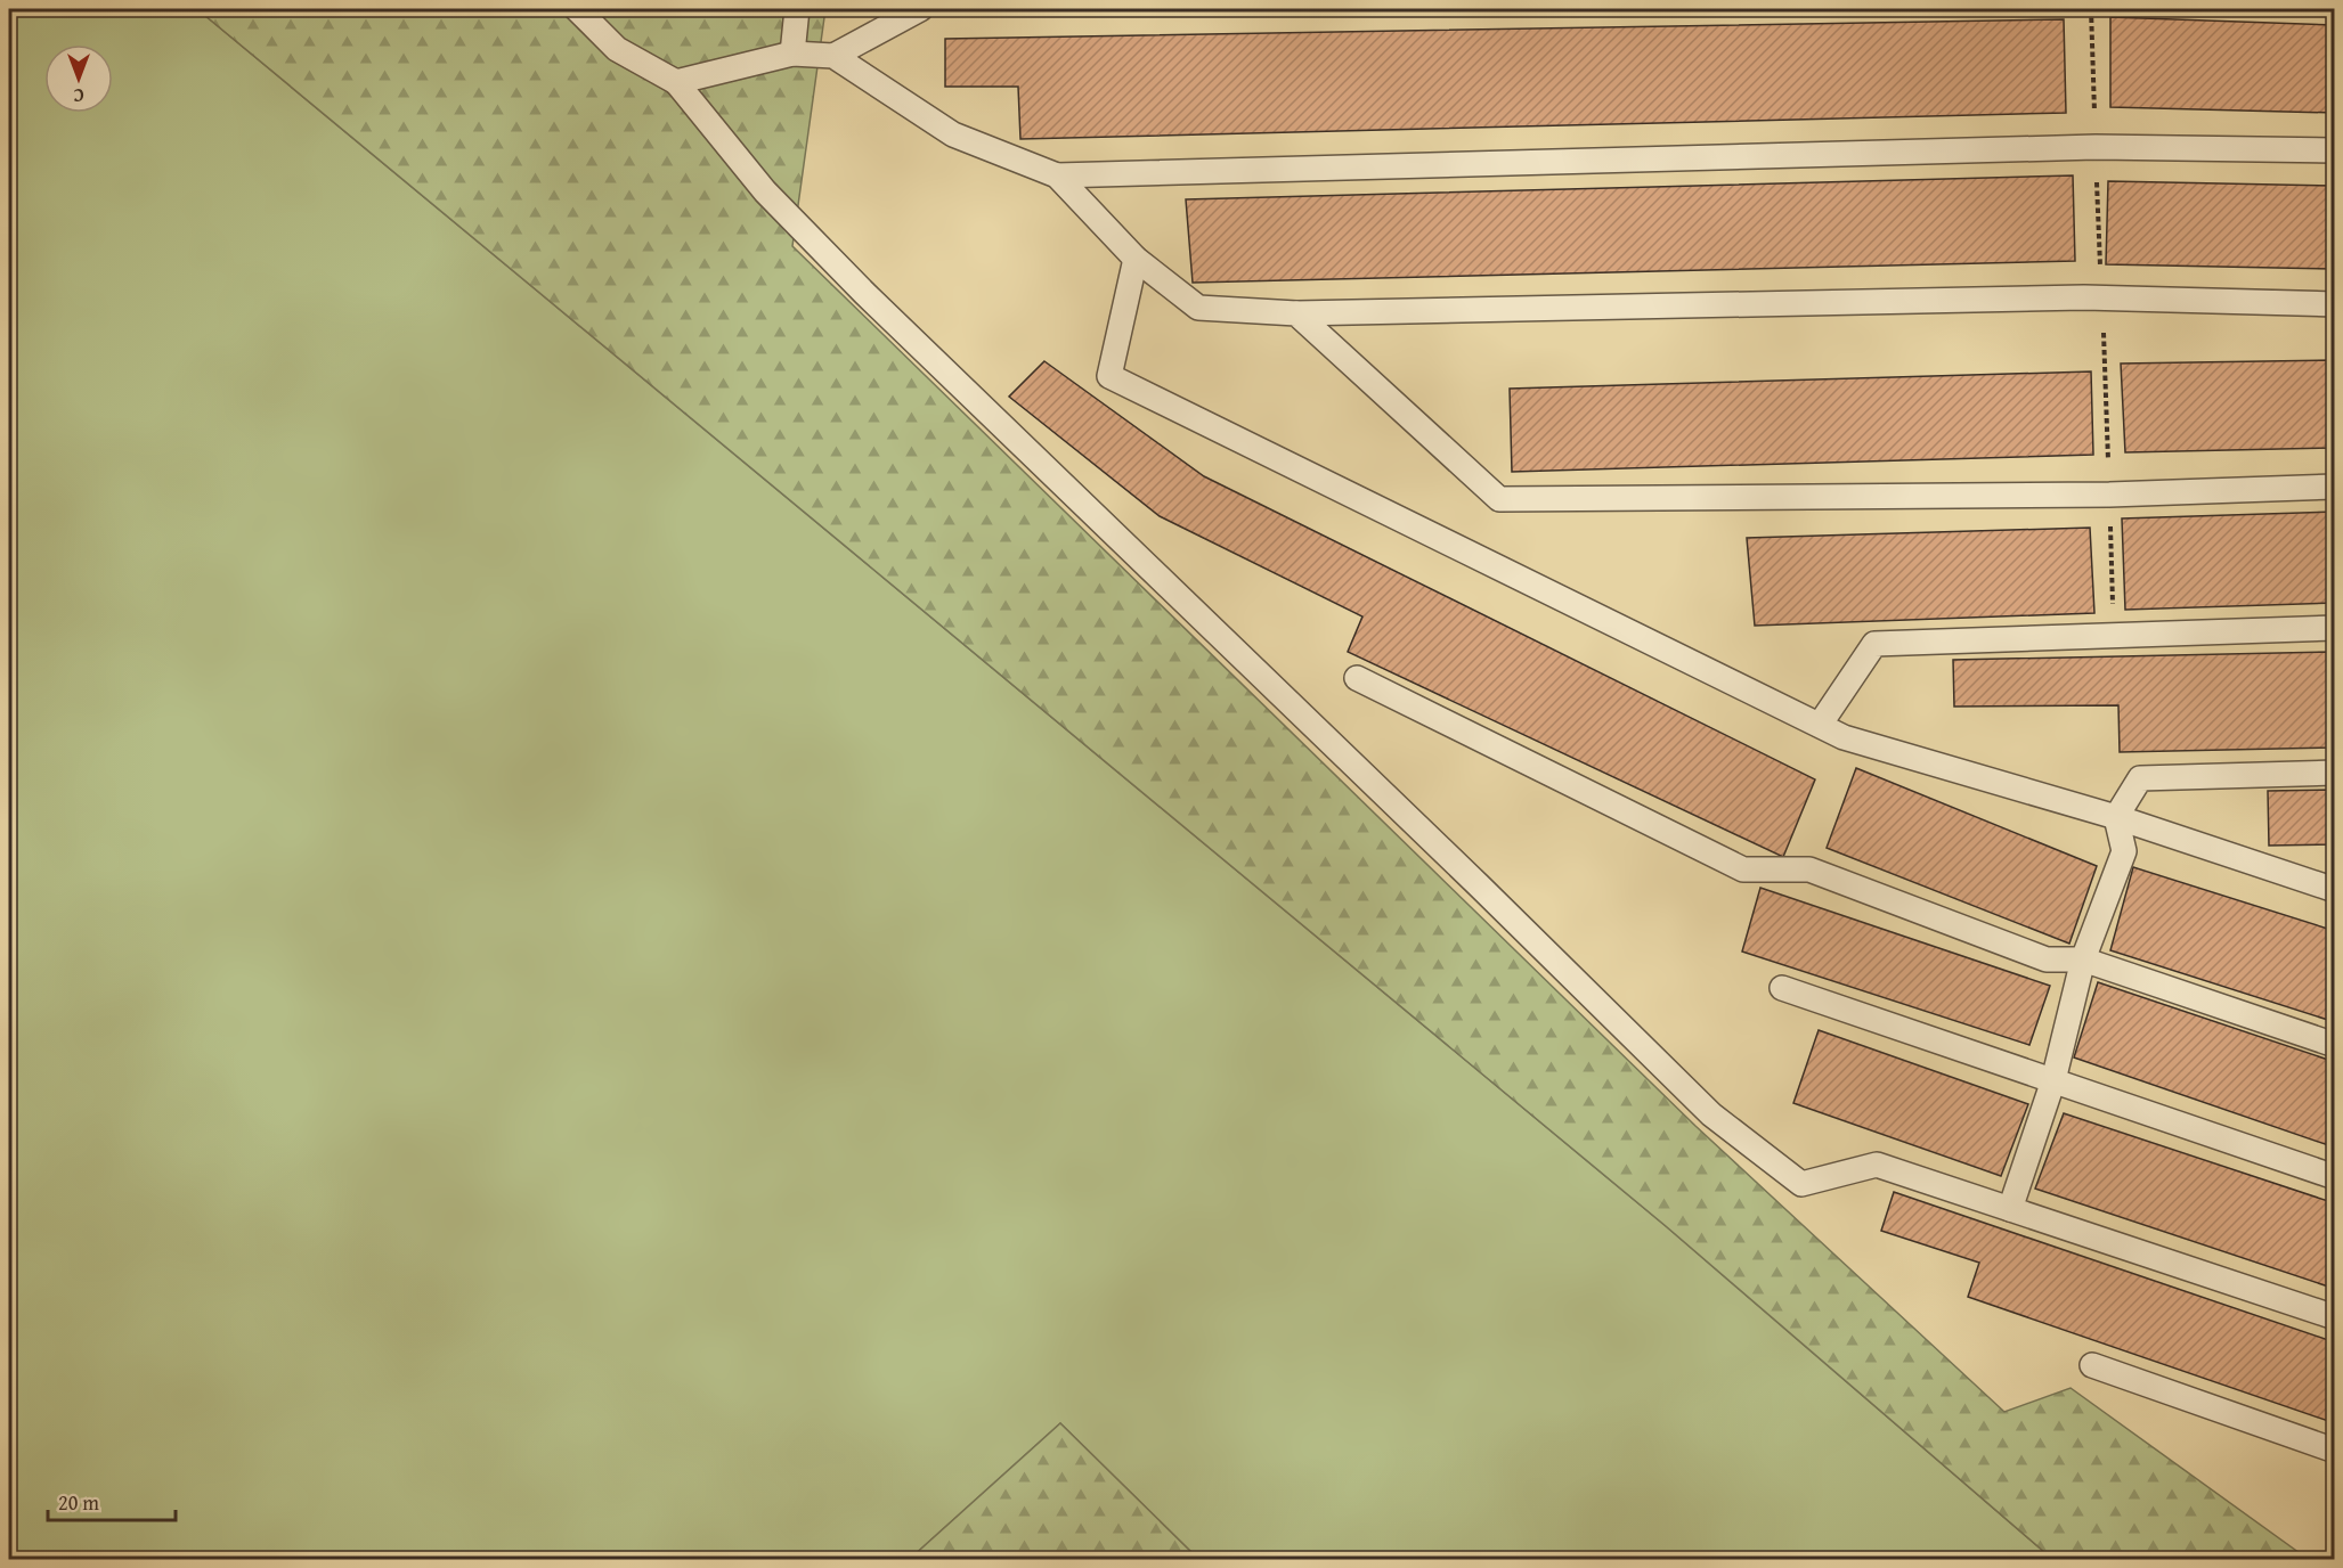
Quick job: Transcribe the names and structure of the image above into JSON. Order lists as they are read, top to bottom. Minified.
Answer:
{"scale_bar":"20 m","north":"bottom"}
